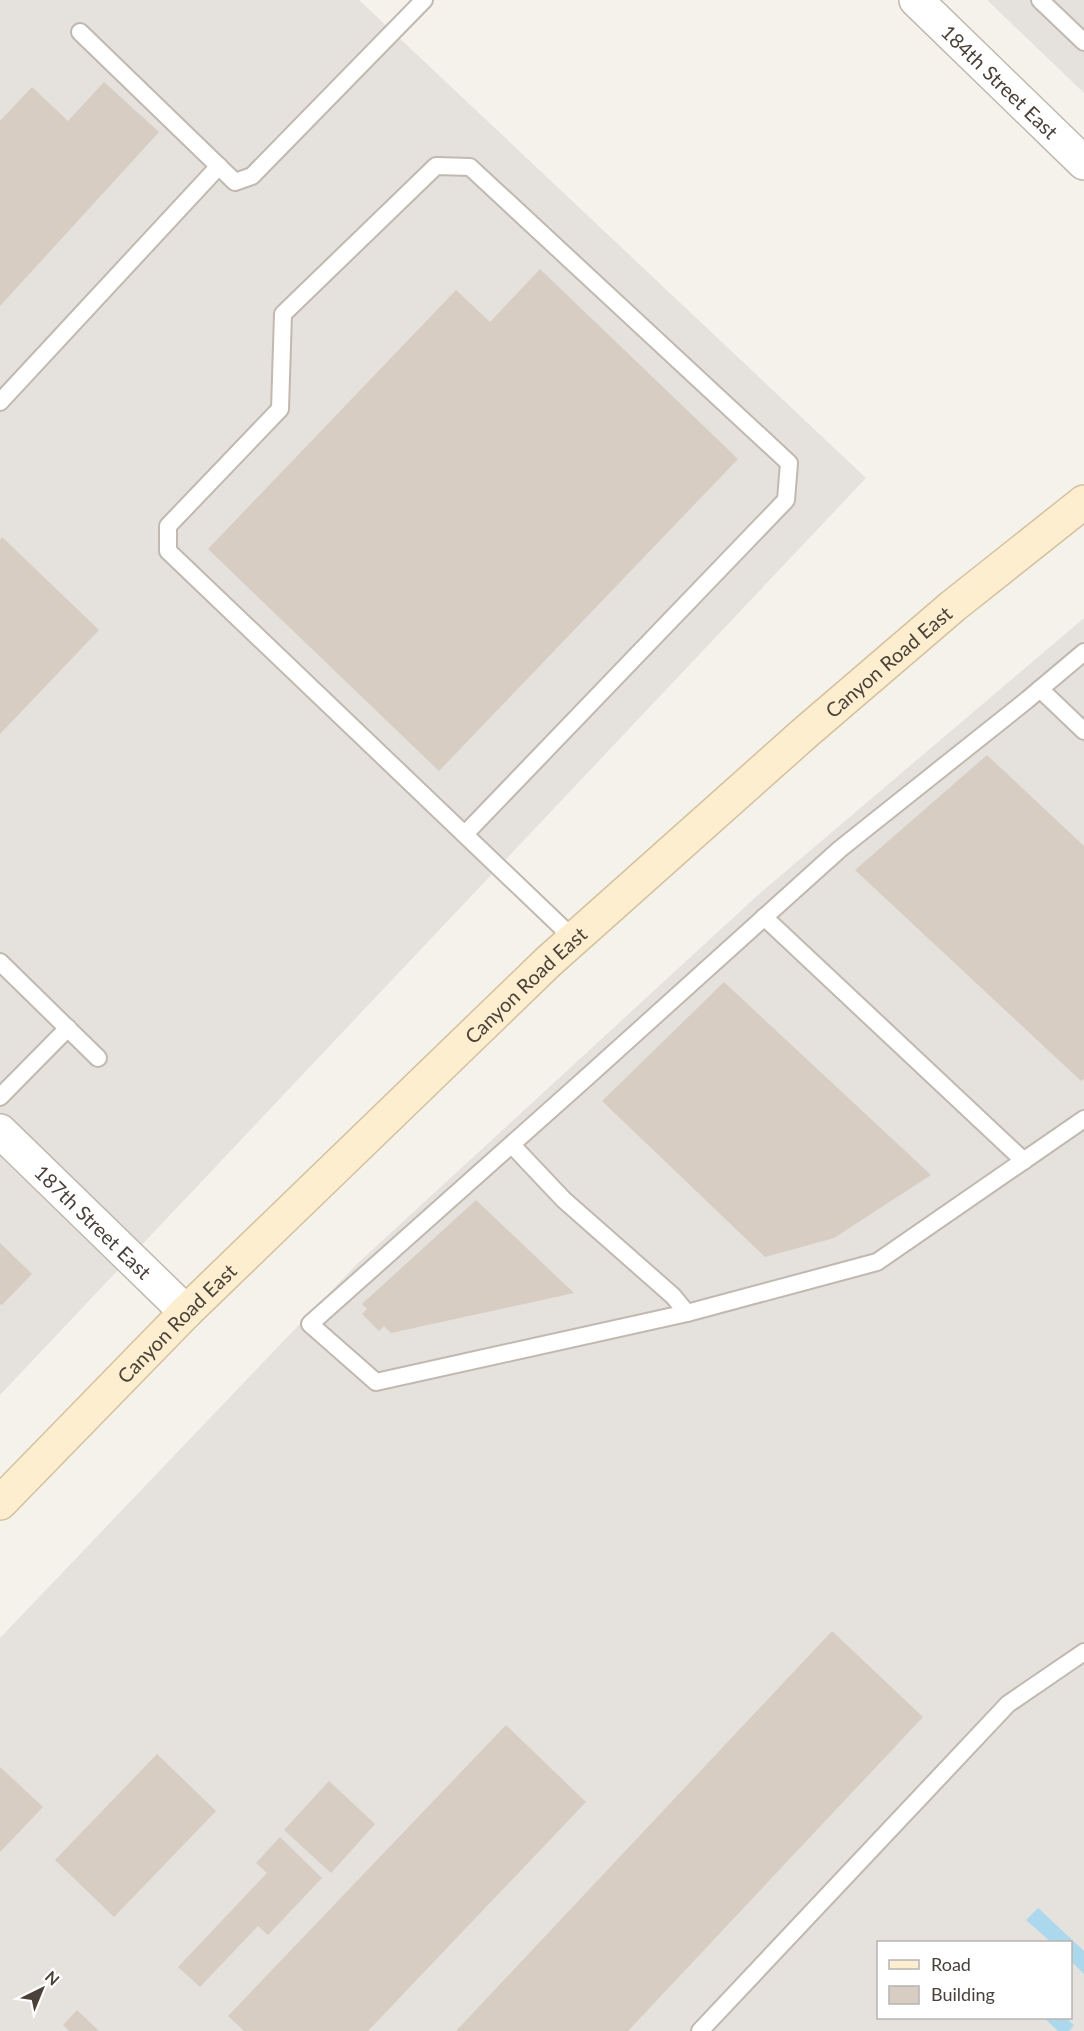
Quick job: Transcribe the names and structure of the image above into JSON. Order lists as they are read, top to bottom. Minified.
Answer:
{"streets":{"main road":["Canyon Road East"],"street":["184th Street East","187th Street East"]},"crossings":[["Canyon Road East","187th Street East"]],"legend":["Road","Building"],"north":"top right"}
